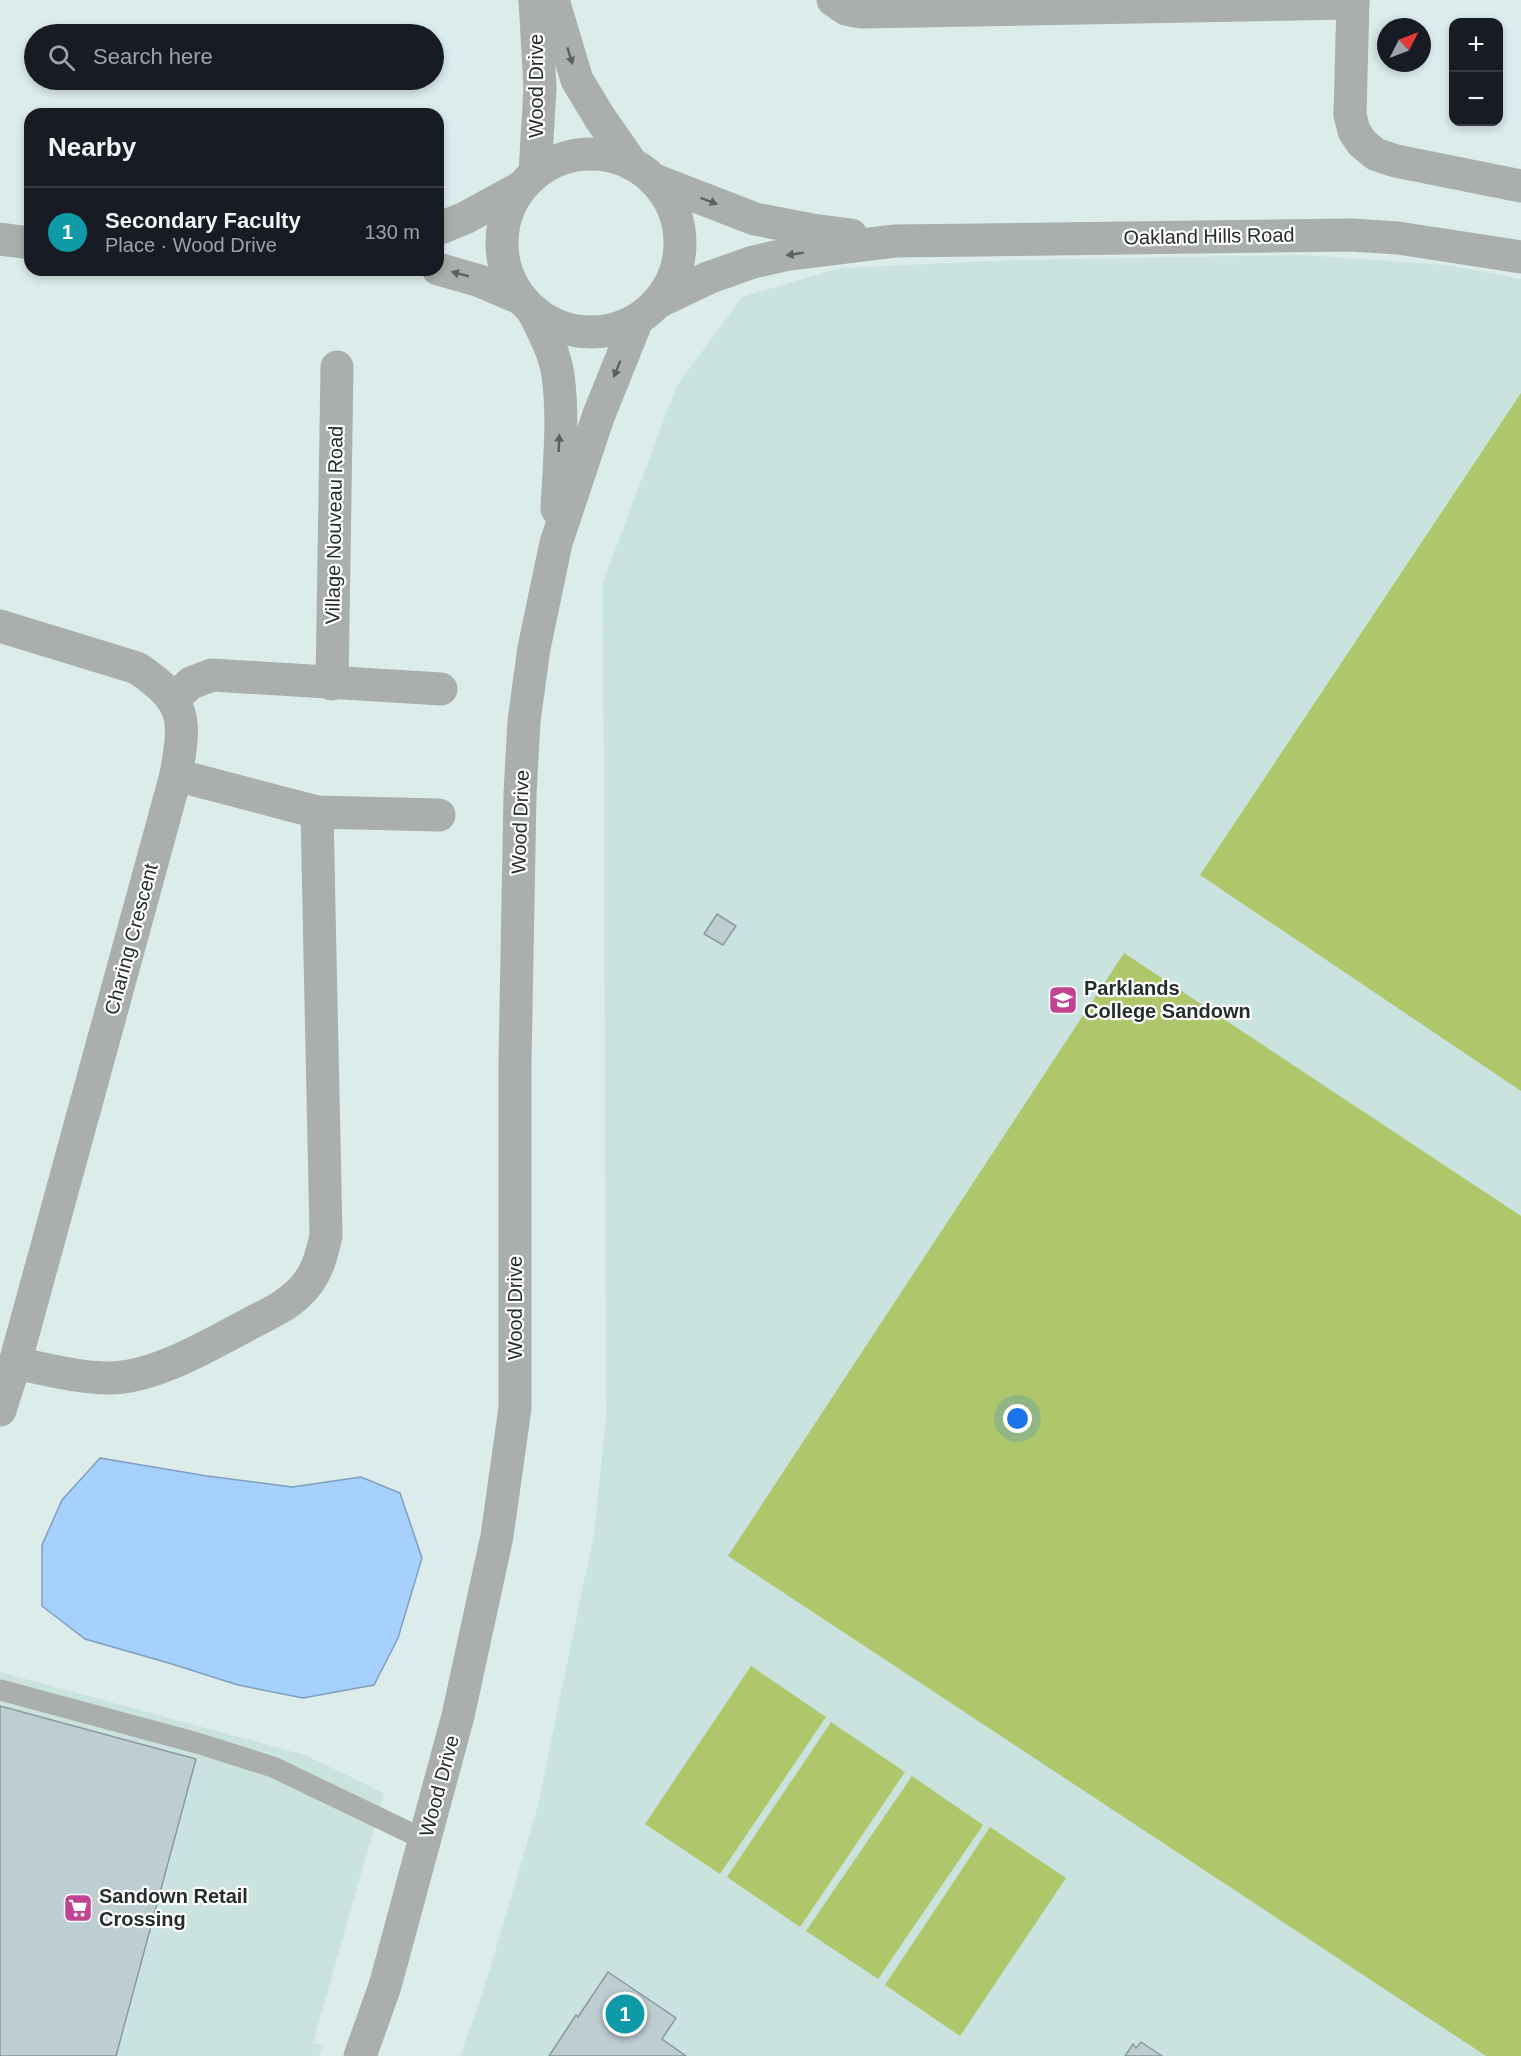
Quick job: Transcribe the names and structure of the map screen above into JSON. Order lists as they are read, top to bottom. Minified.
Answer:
{"streets":{"street":["Wood Drive","Oakland Hills Road","Village Nouveau Road","Charing Crescent"]},"crossings":[["Wood Drive","Oakland Hills Road"]],"places":{"school or university":["Parklands College Sandown"],"supermarket":["Sandown Retail Crossing"]},"north":"top right","page":{"map_buttons":["+","−"],"search":"Search here","heading":"Nearby","list":[{"mark":"1","name":"Secondary Faculty","note":"Place · Wood Drive","value":"130 m"}],"pins":"1"}}
